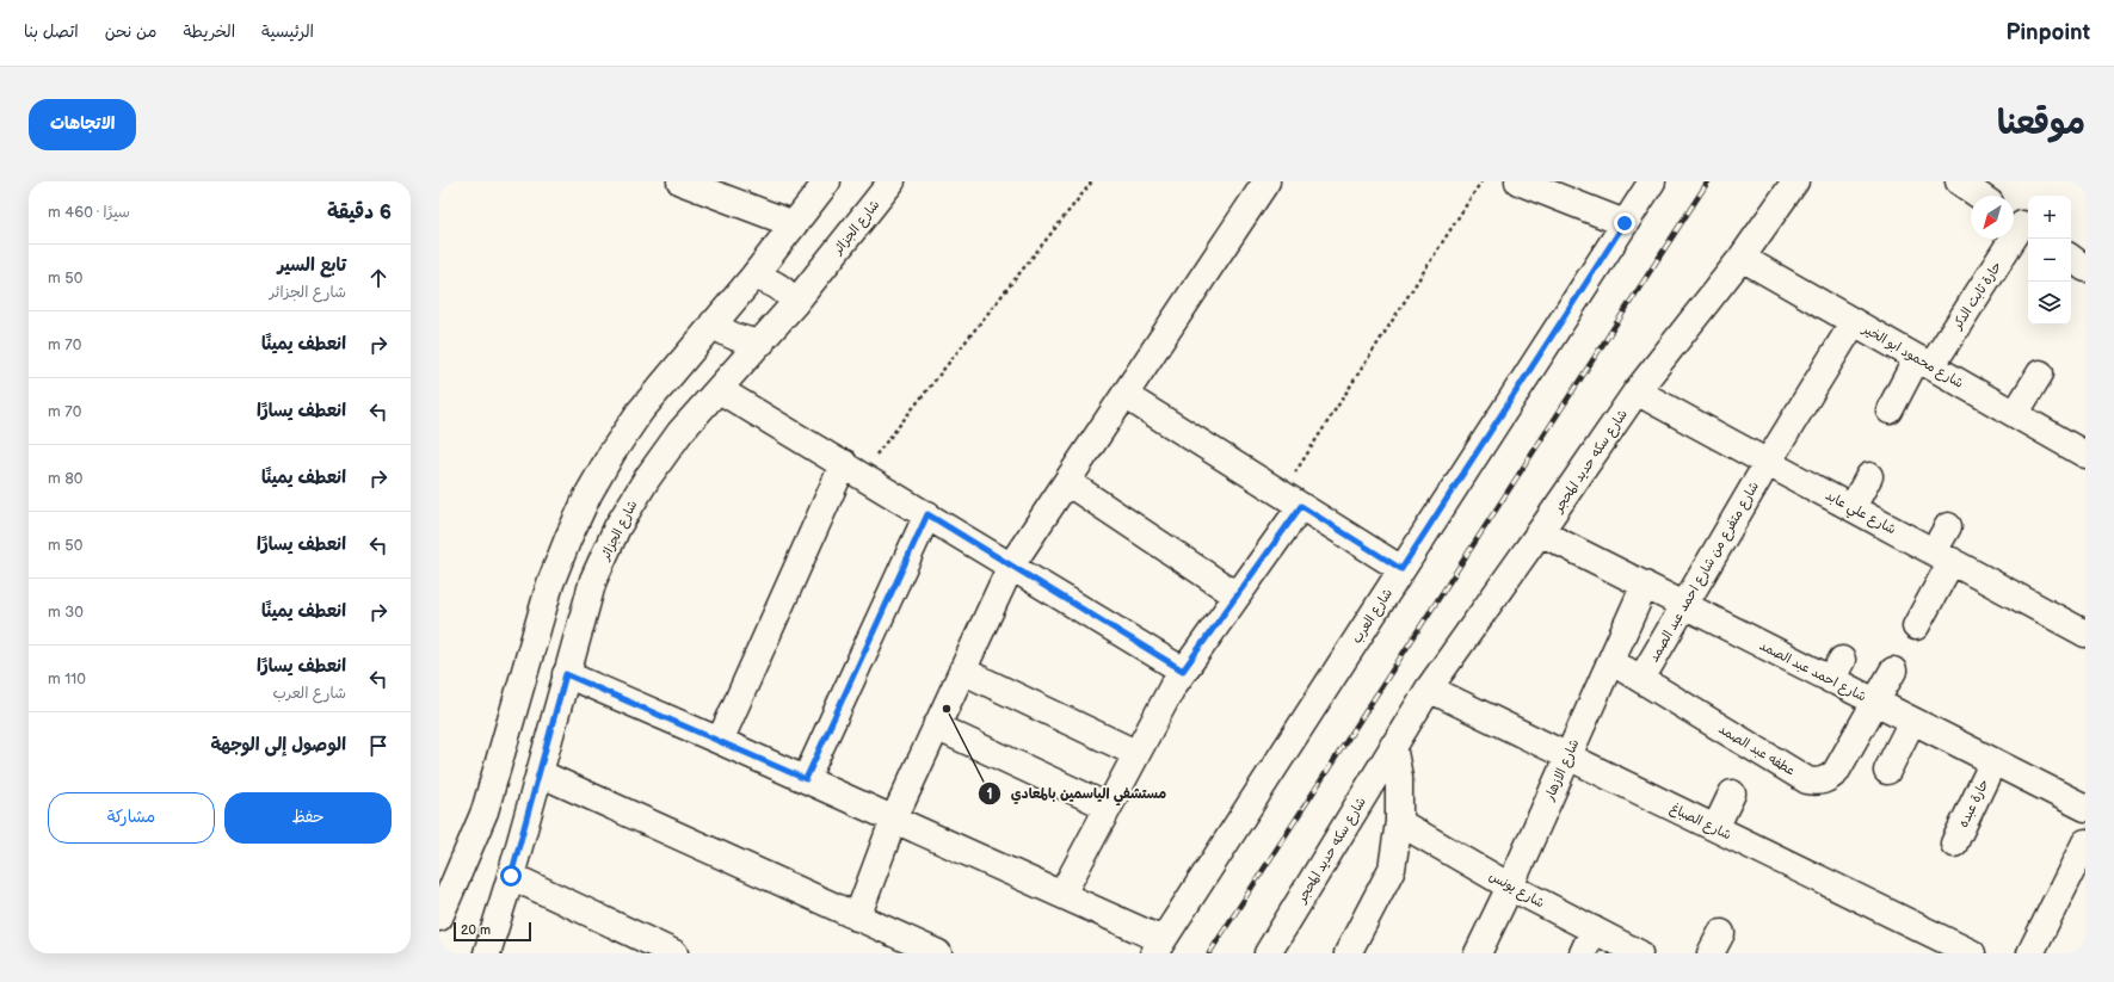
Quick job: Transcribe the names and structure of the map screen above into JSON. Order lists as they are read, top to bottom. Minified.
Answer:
{"streets":{"street":["شارع الجزائر","حارة ثابت الدكر","شارع محمود ابو الخير","شارع سكه حديد المحجر","شارع علي عابد","شارع متفرع من شارع احمد عبد الصمد","شارع العرب","شارع احمد عبد الصمد","عطفه عبد الصمد","شارع الازهار","حارة عبده","شارع الصباغ","شارع يونس"]},"crossings":[["حارة ثابت الدكر","شارع محمود ابو الخير"],["شارع محمود ابو الخير","شارع سكه حديد المحجر"],["شارع محمود ابو الخير","شارع متفرع من شارع احمد عبد الصمد"],["شارع سكه حديد المحجر","شارع علي عابد"],["شارع سكه حديد المحجر","شارع احمد عبد الصمد"],["شارع سكه حديد المحجر","شارع الصباغ"],["شارع علي عابد","شارع متفرع من شارع احمد عبد الصمد"],["شارع متفرع من شارع احمد عبد الصمد","شارع احمد عبد الصمد"],["شارع متفرع من شارع احمد عبد الصمد","عطفه عبد الصمد"],["شارع احمد عبد الصمد","عطفه عبد الصمد"],["شارع احمد عبد الصمد","شارع الازهار"],["شارع احمد عبد الصمد","حارة عبده"],["عطفه عبد الصمد","شارع الازهار"],["شارع الازهار","شارع الصباغ"],["شارع الازهار","شارع يونس"]],"places":["مستشفي الياسمين بالمعادي"],"scale_bar":"20 m","north":"bottom left","page":{"header":"Pinpoint","nav":["الرئيسية","الخريطة","من نحن","اتصل بنا"],"title":"موقعنا","buttons":["الاتجاهات",["حفظ","مشاركة"]],"heading":["6 دقيقة","سيرًا · 460 m"],"map_buttons":["+","−"],"list":[["تابع السير","شارع الجزائر","50 m"],["انعطف يمينًا","70 m"],["انعطف يسارًا","70 m"],["انعطف يمينًا","80 m"],["انعطف يسارًا","50 m"],["انعطف يمينًا","30 m"],["انعطف يسارًا","شارع العرب","110 m"],"الوصول إلى الوجهة"],"scale":"20 m"}}
